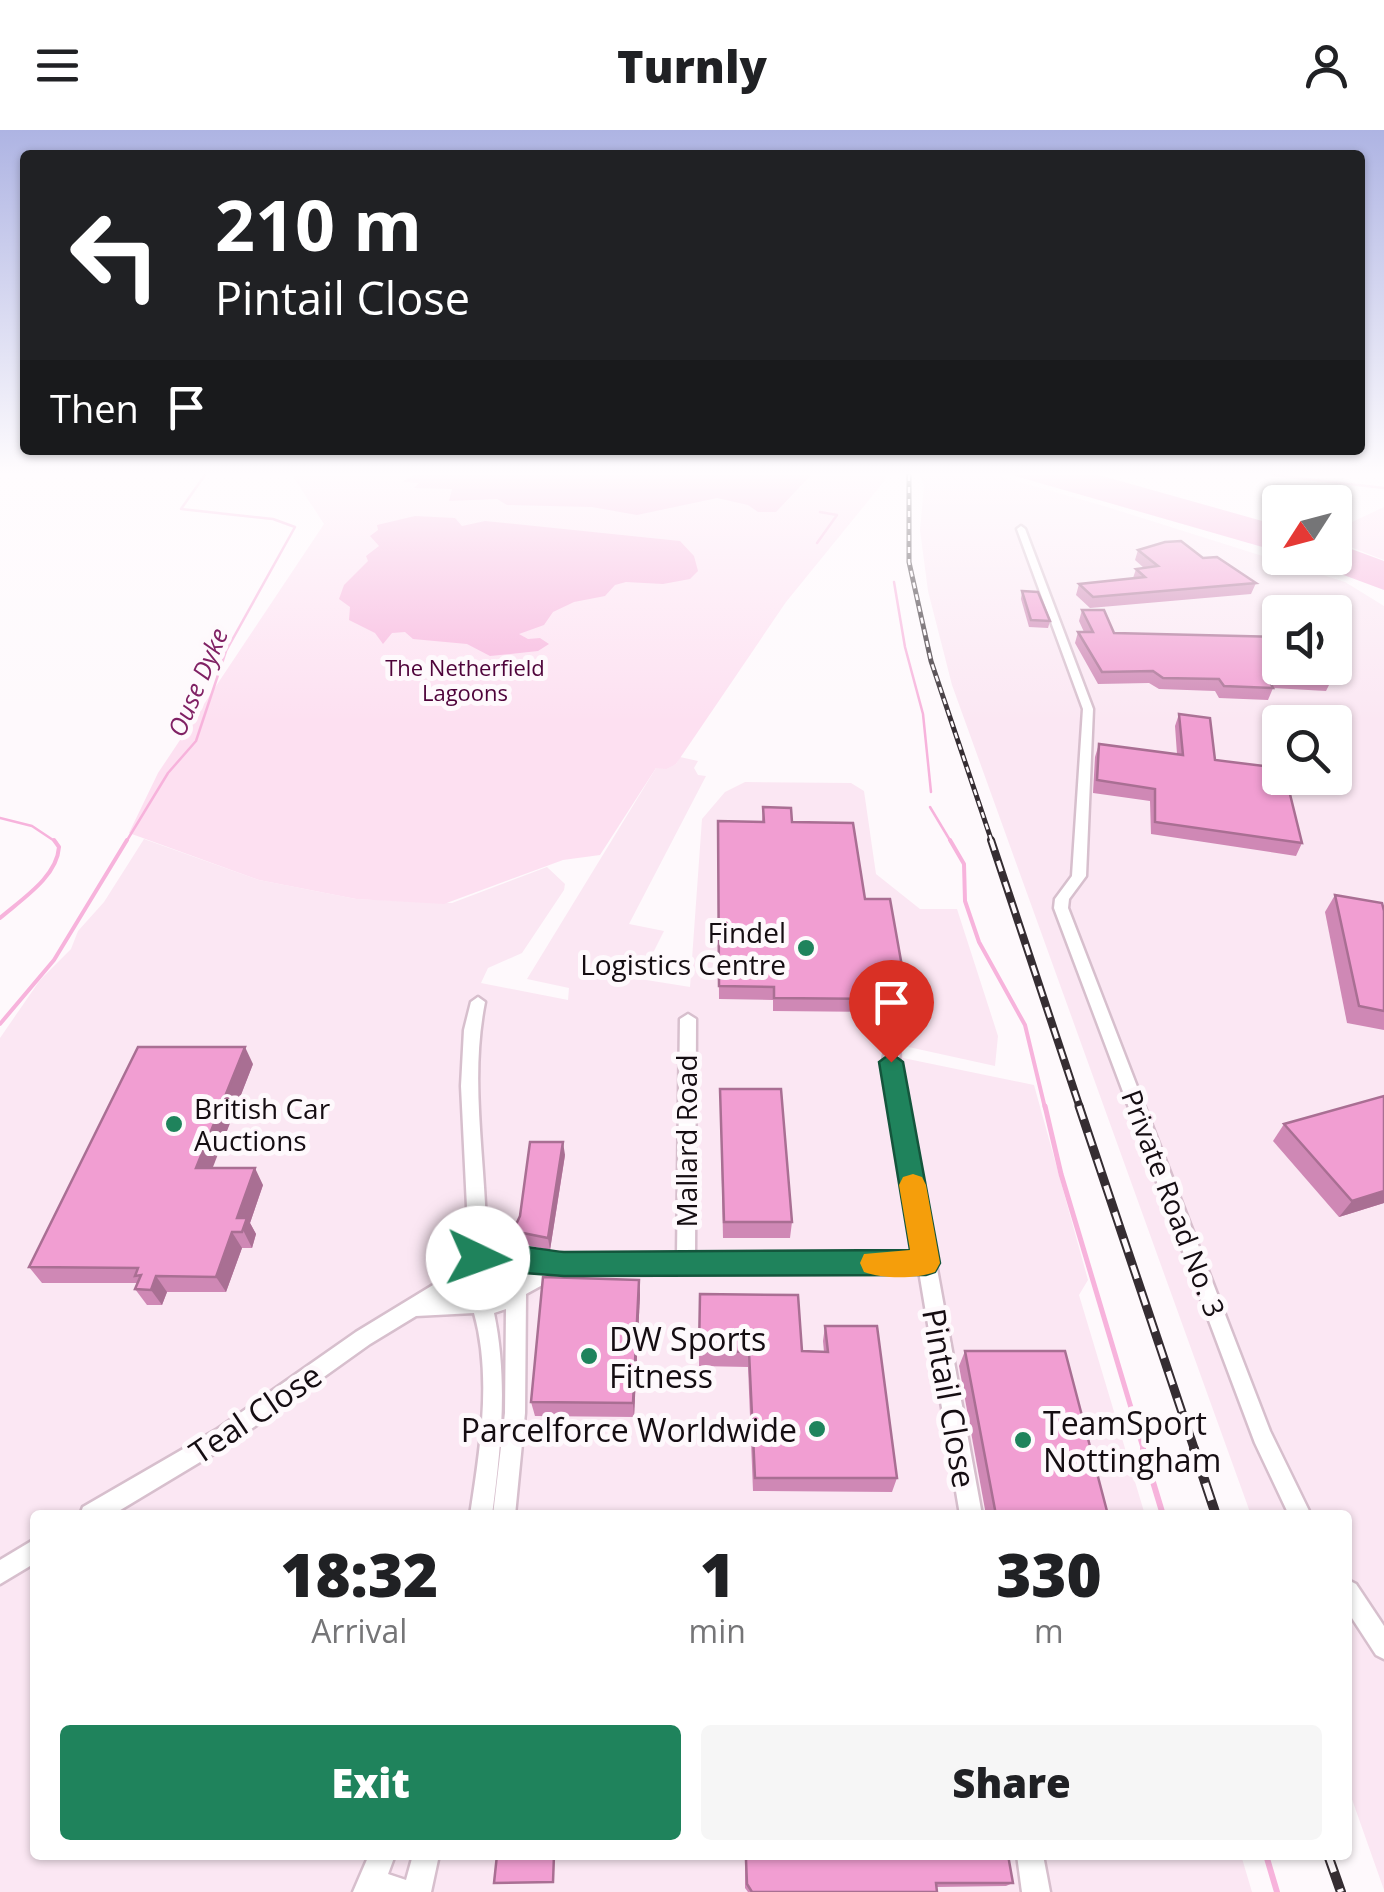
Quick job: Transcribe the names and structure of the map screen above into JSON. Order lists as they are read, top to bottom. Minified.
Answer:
{"streets":{"street":["Mallard Road","Private Road No. 3","Pintail Close","Teal Close"]},"water":["Ouse Dyke"],"parks":["The Netherfield Lagoons"],"places":["Findel Logistics Centre","British Car Auctions","DW Sports Fitness","Parcelforce Worldwide","TeamSport Nottingham"],"north":"bottom left","page":{"header":"Turnly","turn":["210 m","Pintail Close"],"then":"Then","eta":["18:32","Arrival","1","min","330","m"],"buttons":["Exit","Share"]}}
